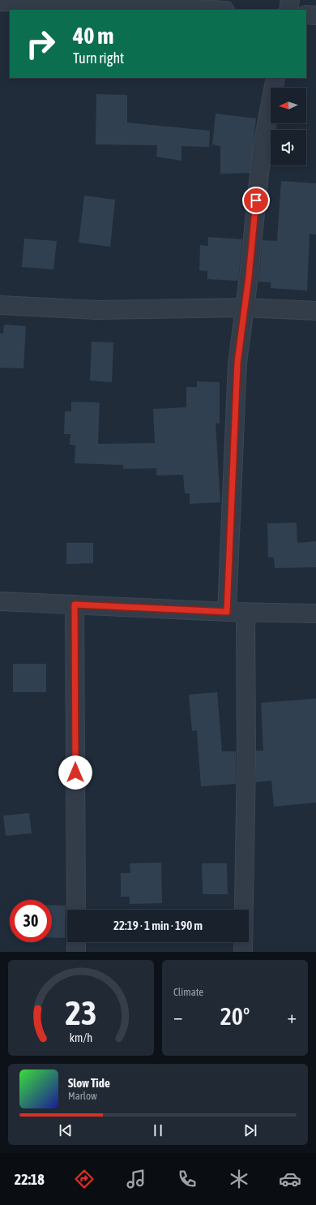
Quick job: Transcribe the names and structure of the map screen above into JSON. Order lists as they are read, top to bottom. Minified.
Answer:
{"north":"left","page":{"turn":["40 m","Turn right"],"limit":"30","trip":"22:19 · 1 min · 190 m","tile":"Climate","heat":["−","20°","+"],"song":["Slow Tide","Marlow"],"tabs":"22:18","gauge":["23","km/h"]}}
